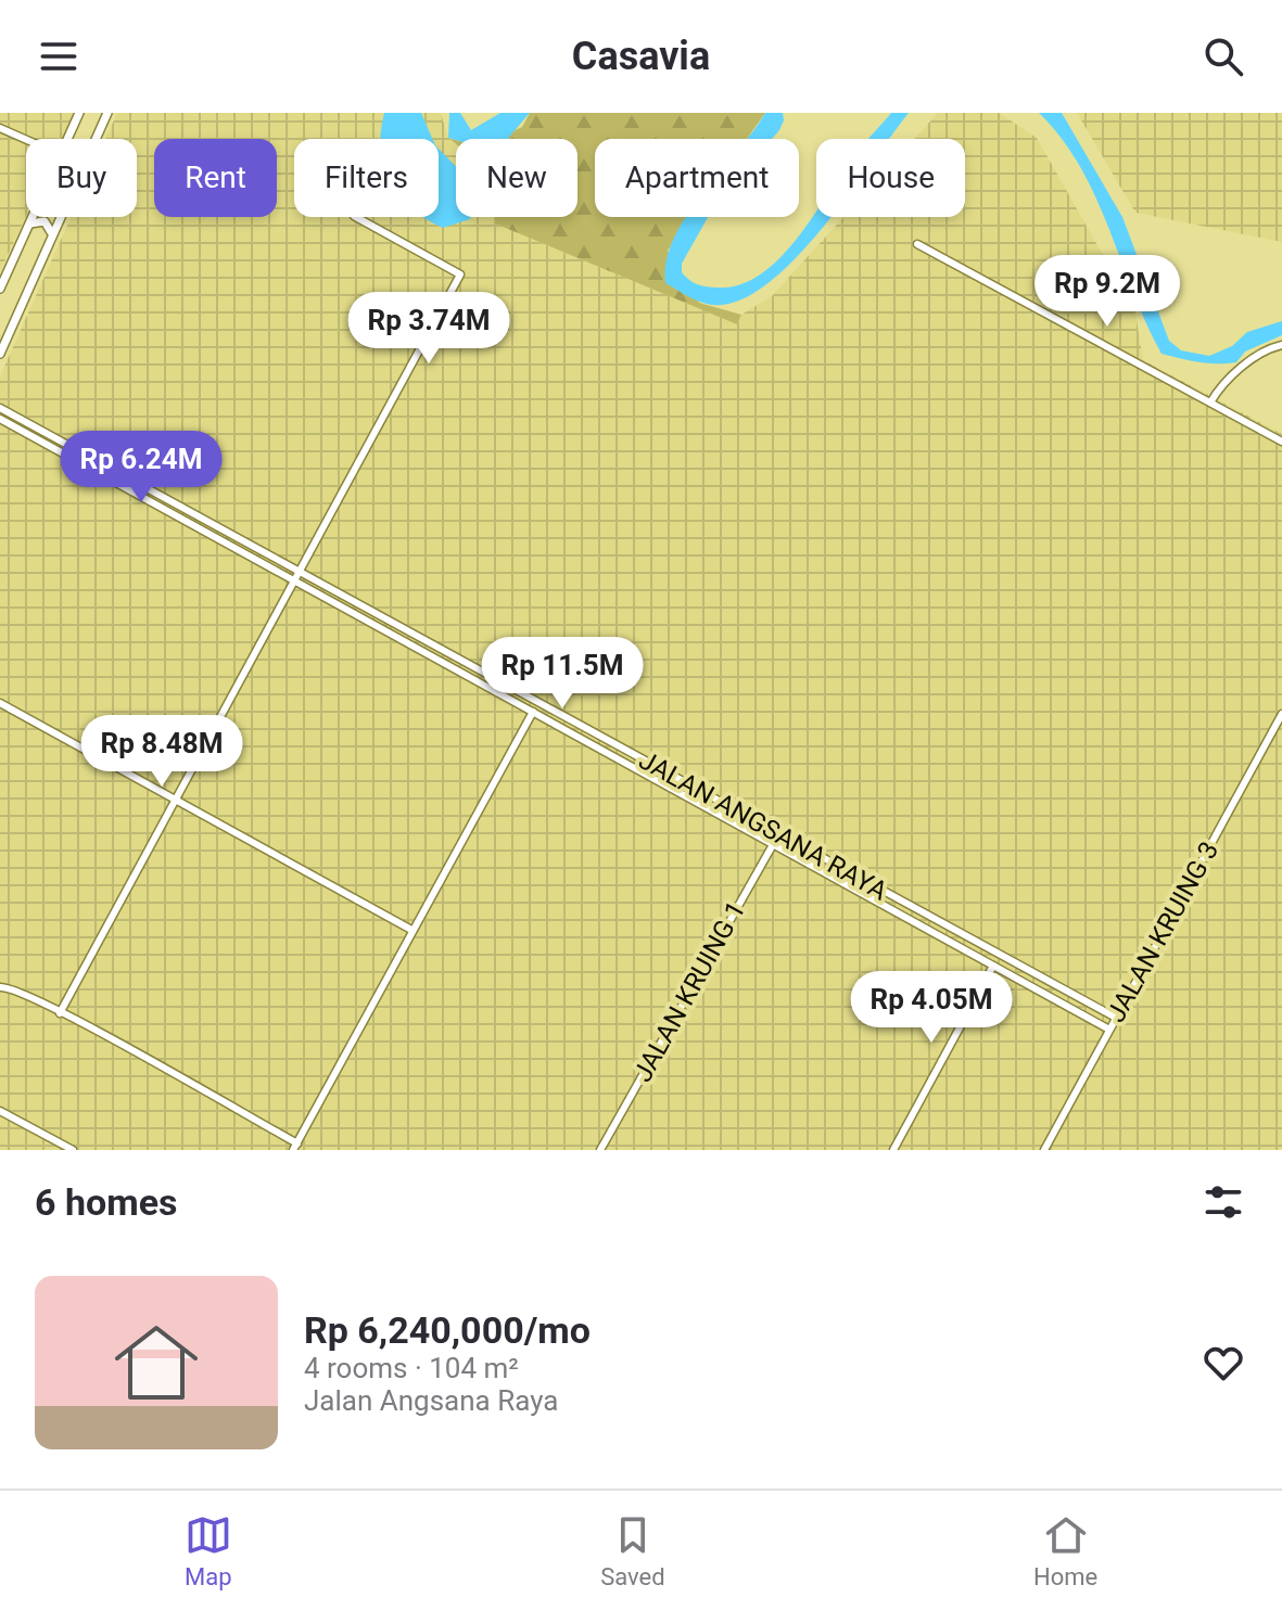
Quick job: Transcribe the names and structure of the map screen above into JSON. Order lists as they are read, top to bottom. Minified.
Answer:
{"streets":{"street":["JALAN ANGSANA RAYA","JALAN KRUING 3","JALAN KRUING 1"]},"crossings":[["JALAN ANGSANA RAYA","JALAN KRUING 3"],["JALAN ANGSANA RAYA","JALAN KRUING 1"]],"page":{"header":"Casavia","chip":["Buy","Rent","Filters","New","Apartment","House"],"price":["Rp 9.2M","Rp 3.74M","Rp 6.24M","Rp 11.5M","Rp 8.48M","Rp 4.05M"],"heading":"6 homes","list":[{"name":"Rp 6,240,000/mo","note":"4 rooms · 104 m² · Jalan Angsana Raya"}],"tabs":["Map","Saved","Home"]}}
